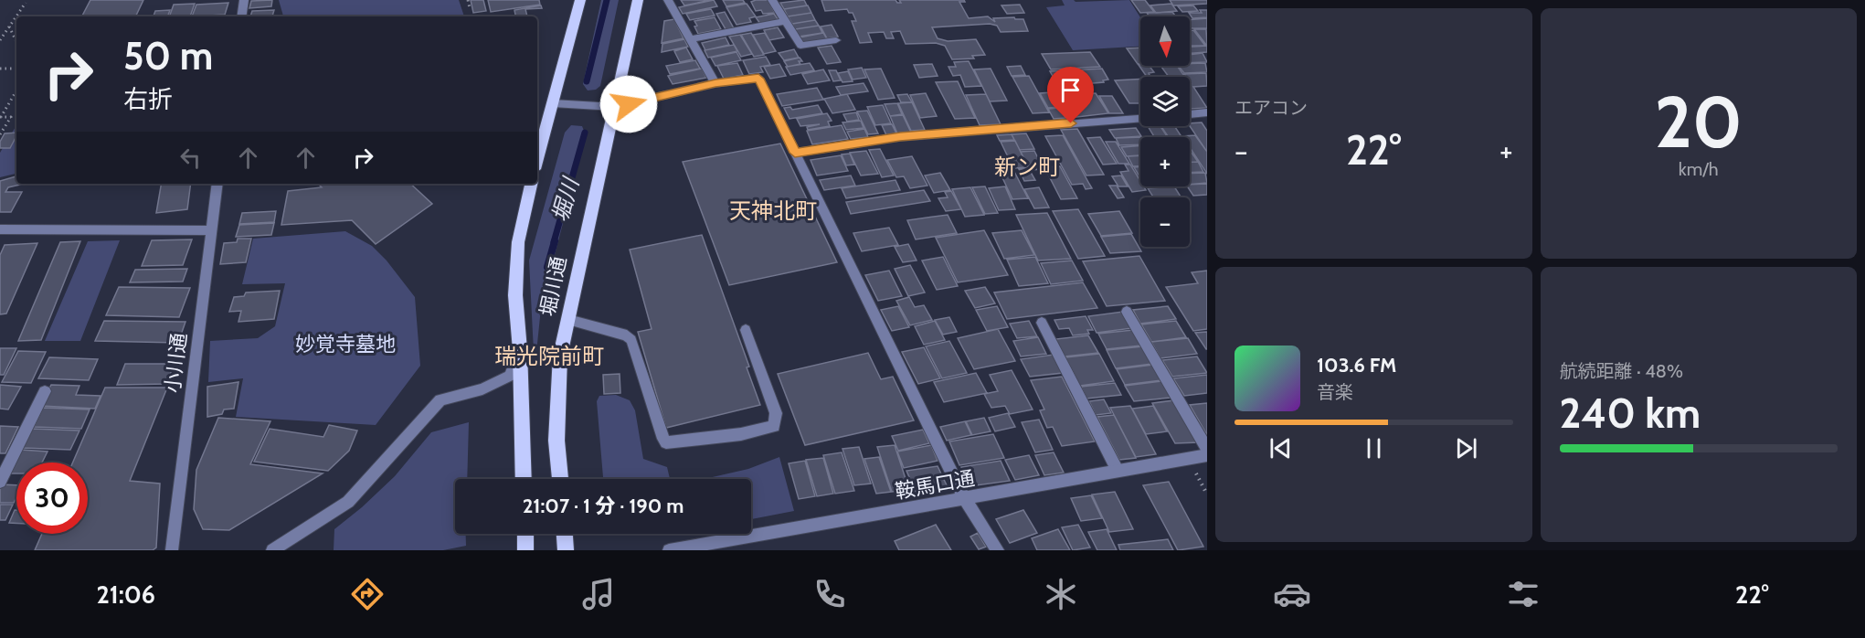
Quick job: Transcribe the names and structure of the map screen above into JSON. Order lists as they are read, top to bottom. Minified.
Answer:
{"streets":{"main road":["堀川通"],"street":["小川通","鞍馬口通"]},"districts":["新ン町","天神北町","瑞光院前町"],"water":["堀川"],"parks":["妙覚寺墓地"],"north":"bottom","page":{"tile":["エアコン",["20","km/h"],["航続距離 · 48%","240 km"]],"map_buttons":["+","−"],"turn":["50 m","右折"],"heat":["−","22°","+"],"song":["103.6 FM","音楽"],"limit":"30","trip":"21:07 · 1 分 · 190 m","tabs":["21:06","22°"]}}
